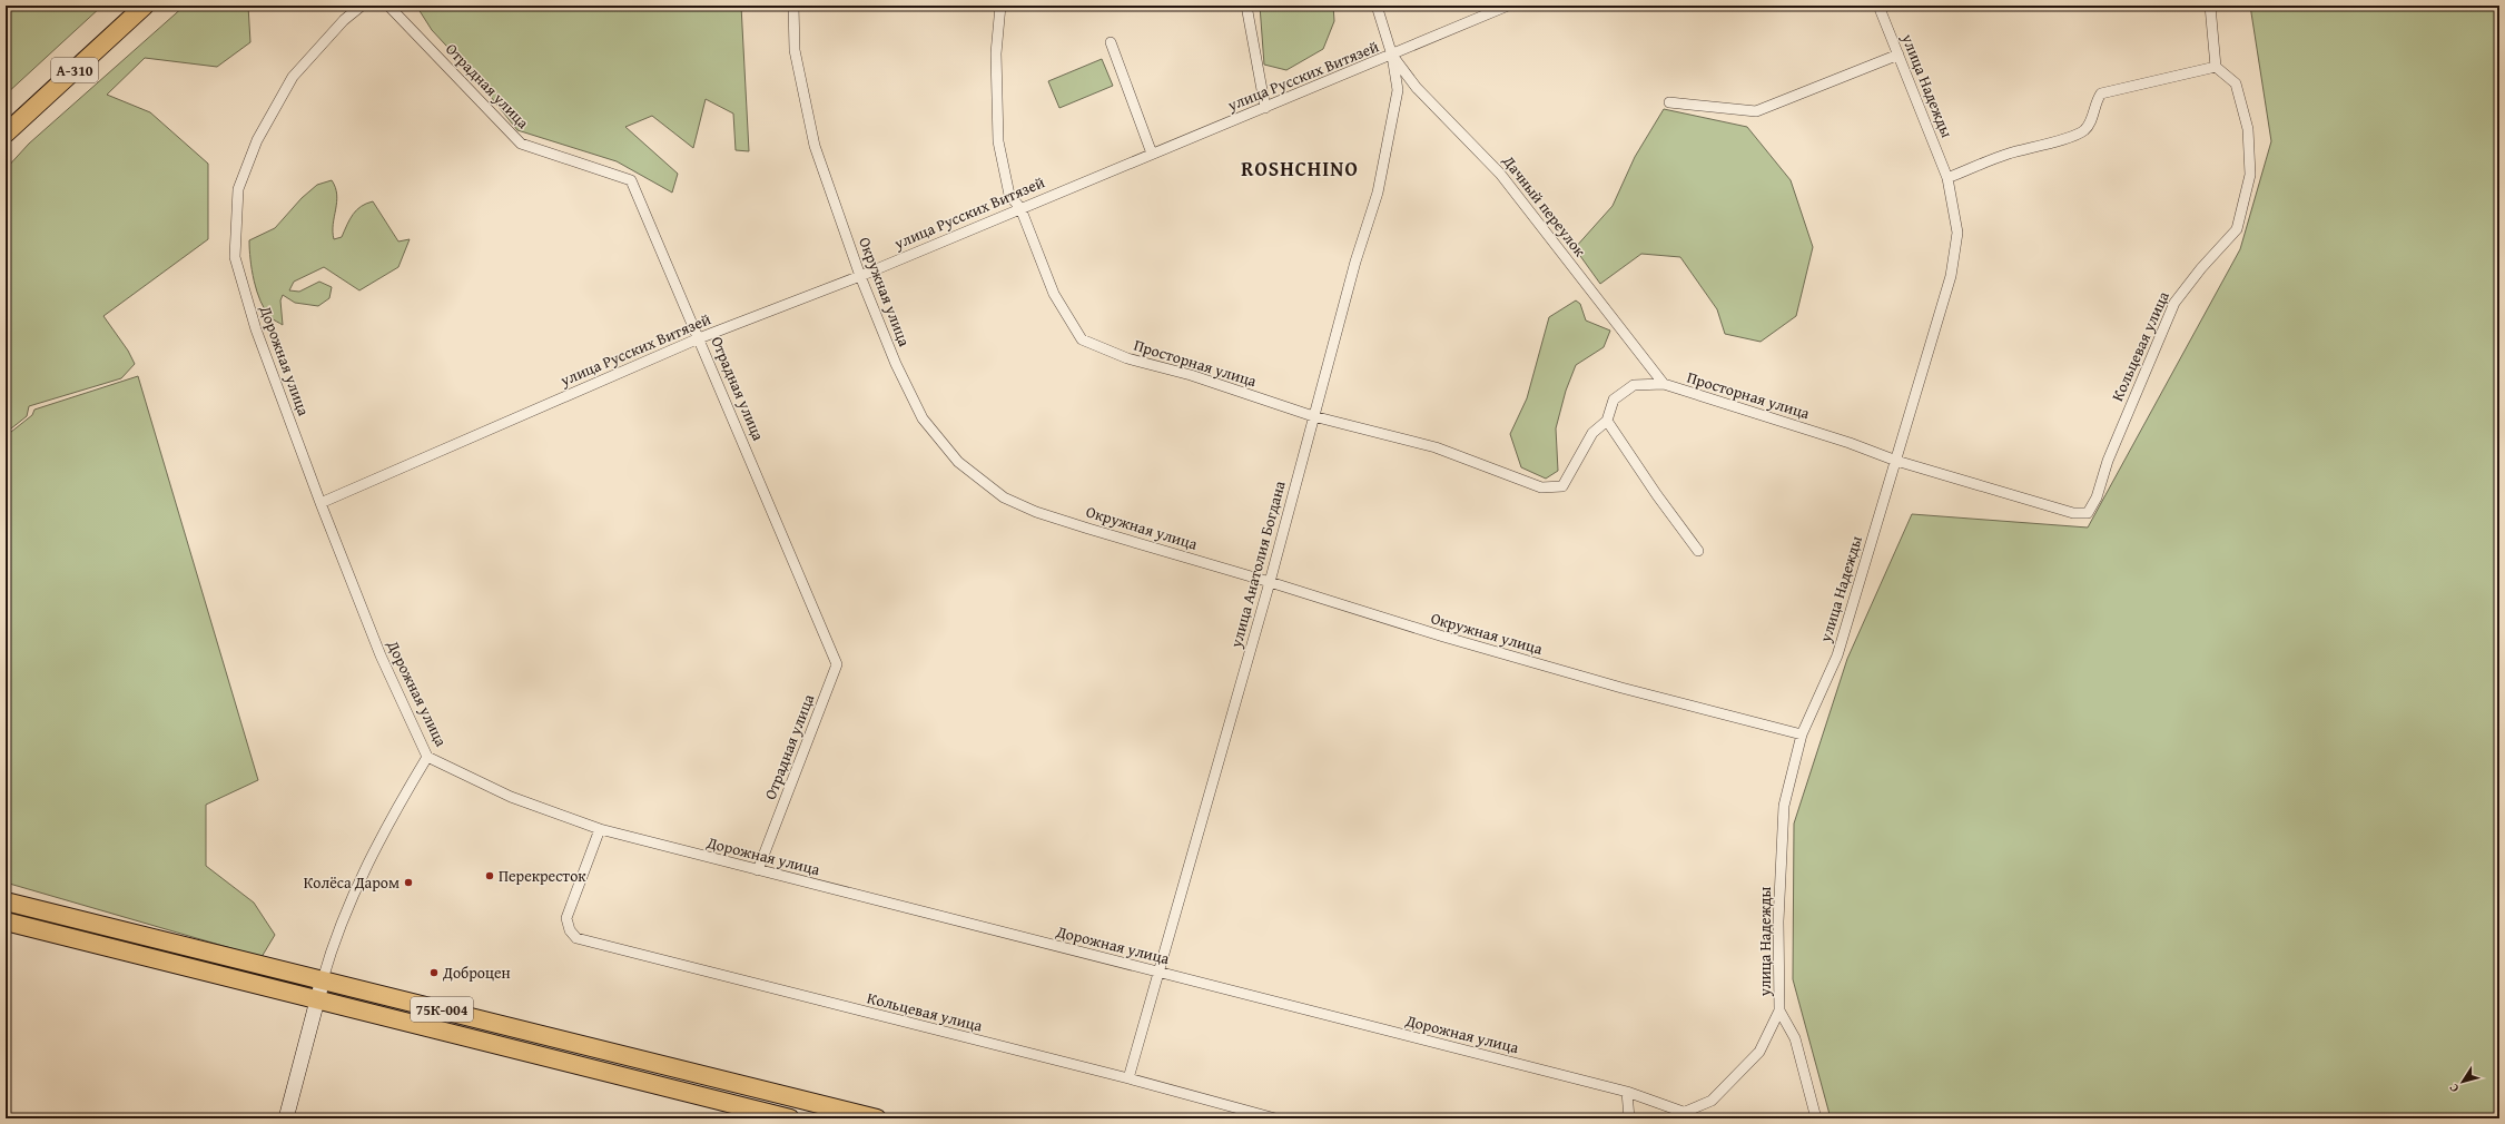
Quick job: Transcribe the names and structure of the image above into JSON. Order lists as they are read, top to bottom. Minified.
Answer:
{"streets":{"highway":["А-310","75К-004"],"street":["улица Русских Витязей","Отрадная улица","улица Надежды","Дачный переулок","Окружная улица","Кольцевая улица","Дорожная улица","Просторная улица","улица Анатолия Богдана"]},"crossings":[["улица Русских Витязей","Отрадная улица"],["улица Русских Витязей","Дачный переулок"],["улица Русских Витязей","Окружная улица"],["улица Русских Витязей","Дорожная улица"],["улица Русских Витязей","Просторная улица"],["улица Русских Витязей","улица Анатолия Богдана"],["Отрадная улица","Дорожная улица"],["улица Надежды","Окружная улица"],["улица Надежды","Дорожная улица"],["улица Надежды","Просторная улица"],["Дачный переулок","Просторная улица"],["Дачный переулок","улица Анатолия Богдана"],["Окружная улица","улица Анатолия Богдана"],["Кольцевая улица","Дорожная улица"],["Кольцевая улица","Просторная улица"],["Кольцевая улица","улица Анатолия Богдана"],["Дорожная улица","улица Анатолия Богдана"],["Просторная улица","улица Анатолия Богдана"]],"districts":["ROSHCHINO"],"places":["Перекресток","Колёса Даром","Доброцен"],"north":"bottom left"}
